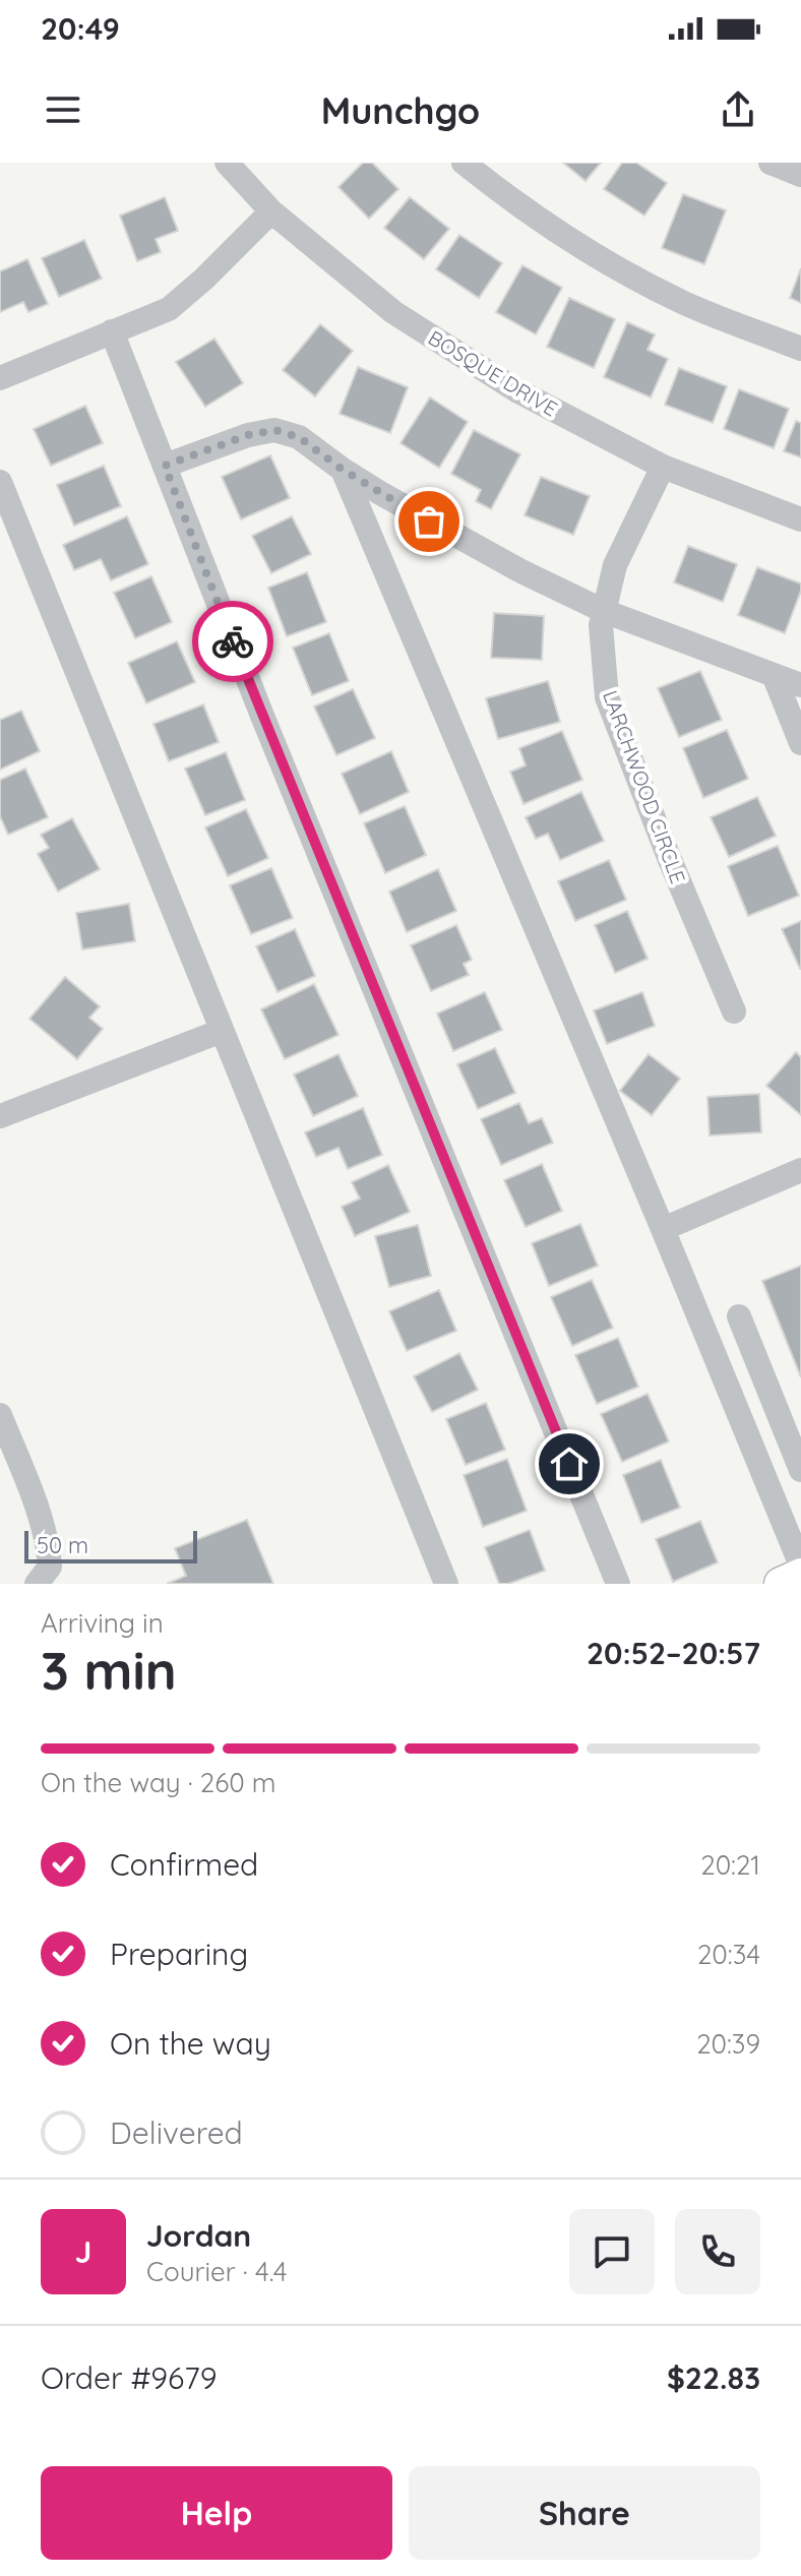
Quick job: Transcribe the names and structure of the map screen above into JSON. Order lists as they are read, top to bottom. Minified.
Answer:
{"streets":{"street":["BOSQUE DRIVE","LARCHWOOD CIRCLE"]},"crossings":[["BOSQUE DRIVE","LARCHWOOD CIRCLE"]],"scale_bar":"50 m","page":{"status":"20:49","header":"Munchgo","scale":"50 m","heading":["3 min","Arriving in","20:52–20:57"],"panel":["Jordan","Courier · 4.4","Order #9679","$22.83"],"bar":"On the way · 260 m","list":[["Confirmed","20:21"],["Preparing","20:34"],["On the way","20:39"],"Delivered"],"round":"J","buttons":["Help","Share"]}}
